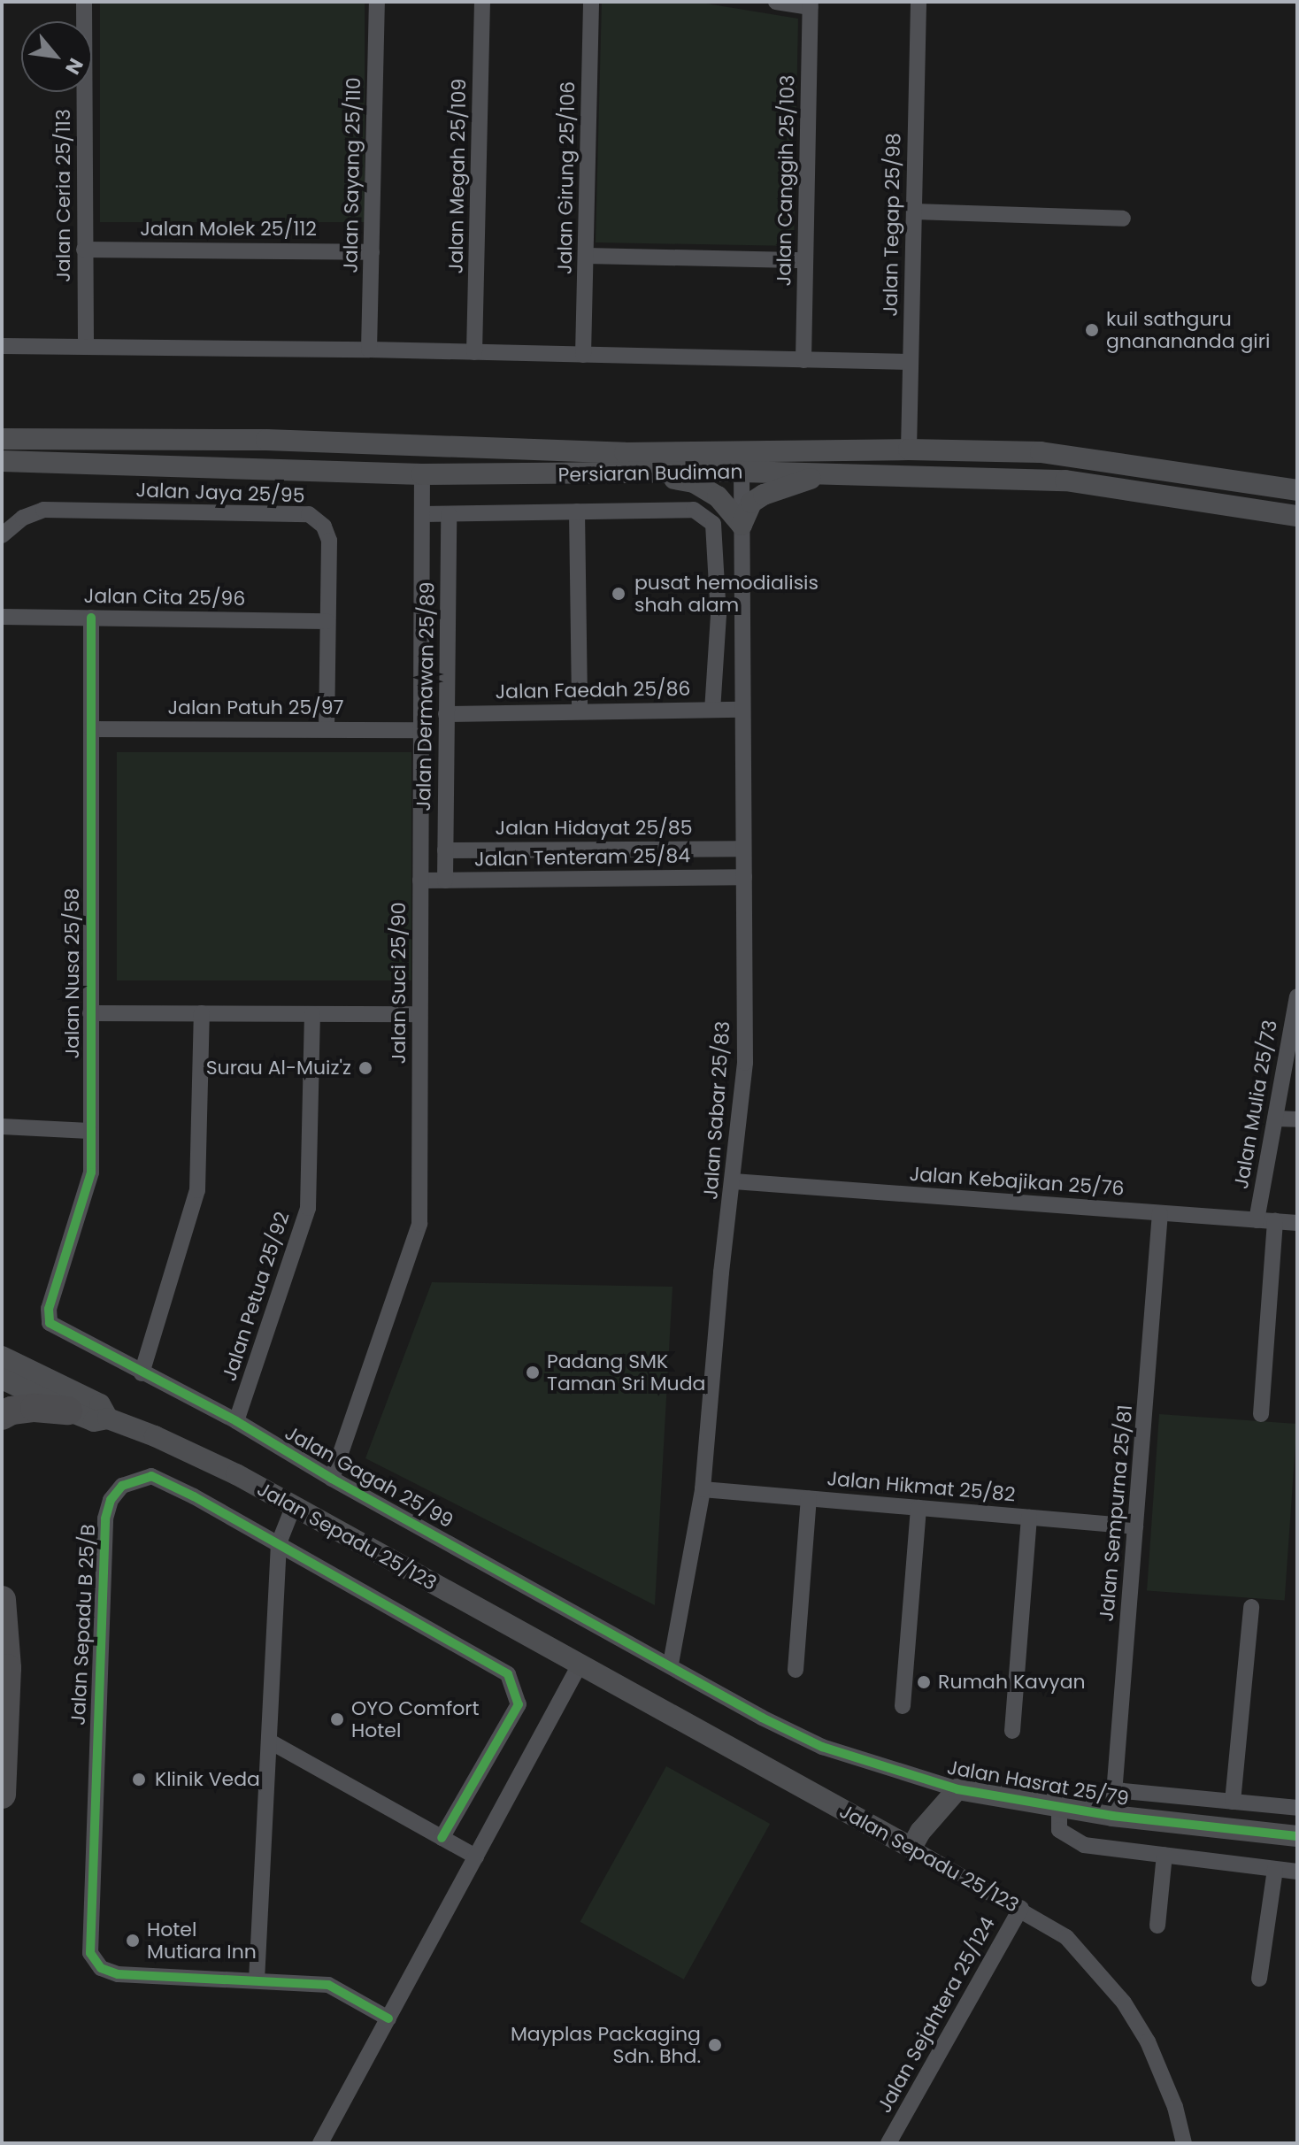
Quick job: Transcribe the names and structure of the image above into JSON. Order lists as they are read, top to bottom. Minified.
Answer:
{"streets":{"main road":["Persiaran Budiman","Jalan Sepadu 25/123","Jalan Hasrat 25/79"],"street":["Jalan Sayang 25/110","Jalan Megah 25/109","Jalan Girung 25/106","Jalan Canggih 25/103","Jalan Ceria 25/113","Jalan Tegap 25/98","Jalan Molek 25/112","Jalan Jaya 25/95","Jalan Cita 25/96","Jalan Faedah 25/86","Jalan Dermawan 25/89","Jalan Patuh 25/97","Jalan Hidayat 25/85","Jalan Tenteram 25/84","Jalan Nusa 25/58","Jalan Suci 25/90","Jalan Mulia 25/73","Jalan Sabar 25/83","Jalan Kebajikan 25/76","Jalan Petua 25/92","Jalan Gagah 25/99","Jalan Hikmat 25/82","Jalan Sempurna 25/81","Jalan Sepadu B 25/B","Jalan Sejahtera 25/124"]},"crossings":[["Jalan Sayang 25/110","Jalan Molek 25/112"],["Jalan Ceria 25/113","Jalan Molek 25/112"],["Jalan Tegap 25/98","Persiaran Budiman"],["Persiaran Budiman","Jalan Suci 25/90"],["Persiaran Budiman","Jalan Sabar 25/83"],["Jalan Jaya 25/95","Jalan Cita 25/96"],["Jalan Jaya 25/95","Jalan Patuh 25/97"],["Jalan Cita 25/96","Jalan Nusa 25/58"],["Jalan Faedah 25/86","Jalan Dermawan 25/89"],["Jalan Faedah 25/86","Jalan Sabar 25/83"],["Jalan Dermawan 25/89","Jalan Hidayat 25/85"],["Jalan Dermawan 25/89","Jalan Tenteram 25/84"],["Jalan Patuh 25/97","Jalan Nusa 25/58"],["Jalan Patuh 25/97","Jalan Suci 25/90"],["Jalan Hidayat 25/85","Jalan Sabar 25/83"],["Jalan Tenteram 25/84","Jalan Suci 25/90"],["Jalan Tenteram 25/84","Jalan Sabar 25/83"],["Jalan Nusa 25/58","Jalan Gagah 25/99"],["Jalan Suci 25/90","Jalan Gagah 25/99"],["Jalan Mulia 25/73","Jalan Kebajikan 25/76"],["Jalan Sabar 25/83","Jalan Kebajikan 25/76"],["Jalan Sabar 25/83","Jalan Gagah 25/99"],["Jalan Sabar 25/83","Jalan Hikmat 25/82"],["Jalan Sabar 25/83","Jalan Hasrat 25/79"],["Jalan Kebajikan 25/76","Jalan Sempurna 25/81"],["Jalan Petua 25/92","Jalan Gagah 25/99"],["Jalan Gagah 25/99","Jalan Hasrat 25/79"],["Jalan Hikmat 25/82","Jalan Sempurna 25/81"],["Jalan Sempurna 25/81","Jalan Hasrat 25/79"],["Jalan Sepadu 25/123","Jalan Hasrat 25/79"],["Jalan Sepadu 25/123","Jalan Sejahtera 25/124"]],"places":["kuil sathguru gnanananda giri","pusat hemodialisis shah alam","Surau Al-Muiz'z","Padang SMK Taman Sri Muda","Rumah Kavyan","OYO Comfort Hotel","Klinik Veda","Hotel Mutiara Inn","Mayplas Packaging Sdn. Bhd."],"north":"bottom right"}
